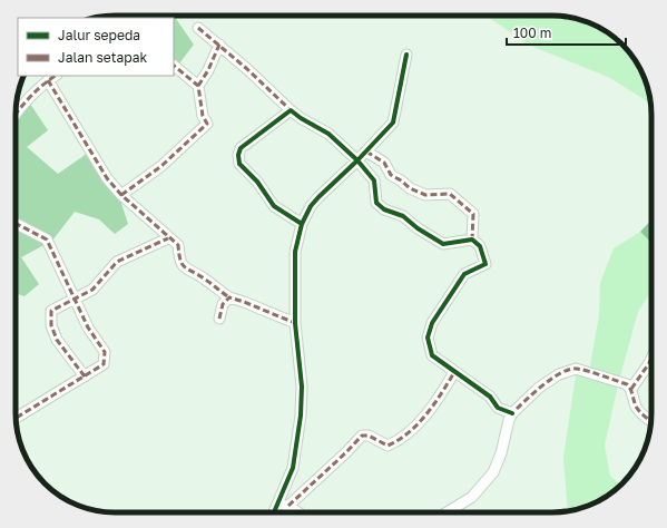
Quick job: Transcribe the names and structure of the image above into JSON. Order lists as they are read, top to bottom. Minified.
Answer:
{"legend":["Jalur sepeda","Jalan setapak"],"scale_bar":"100 m"}
